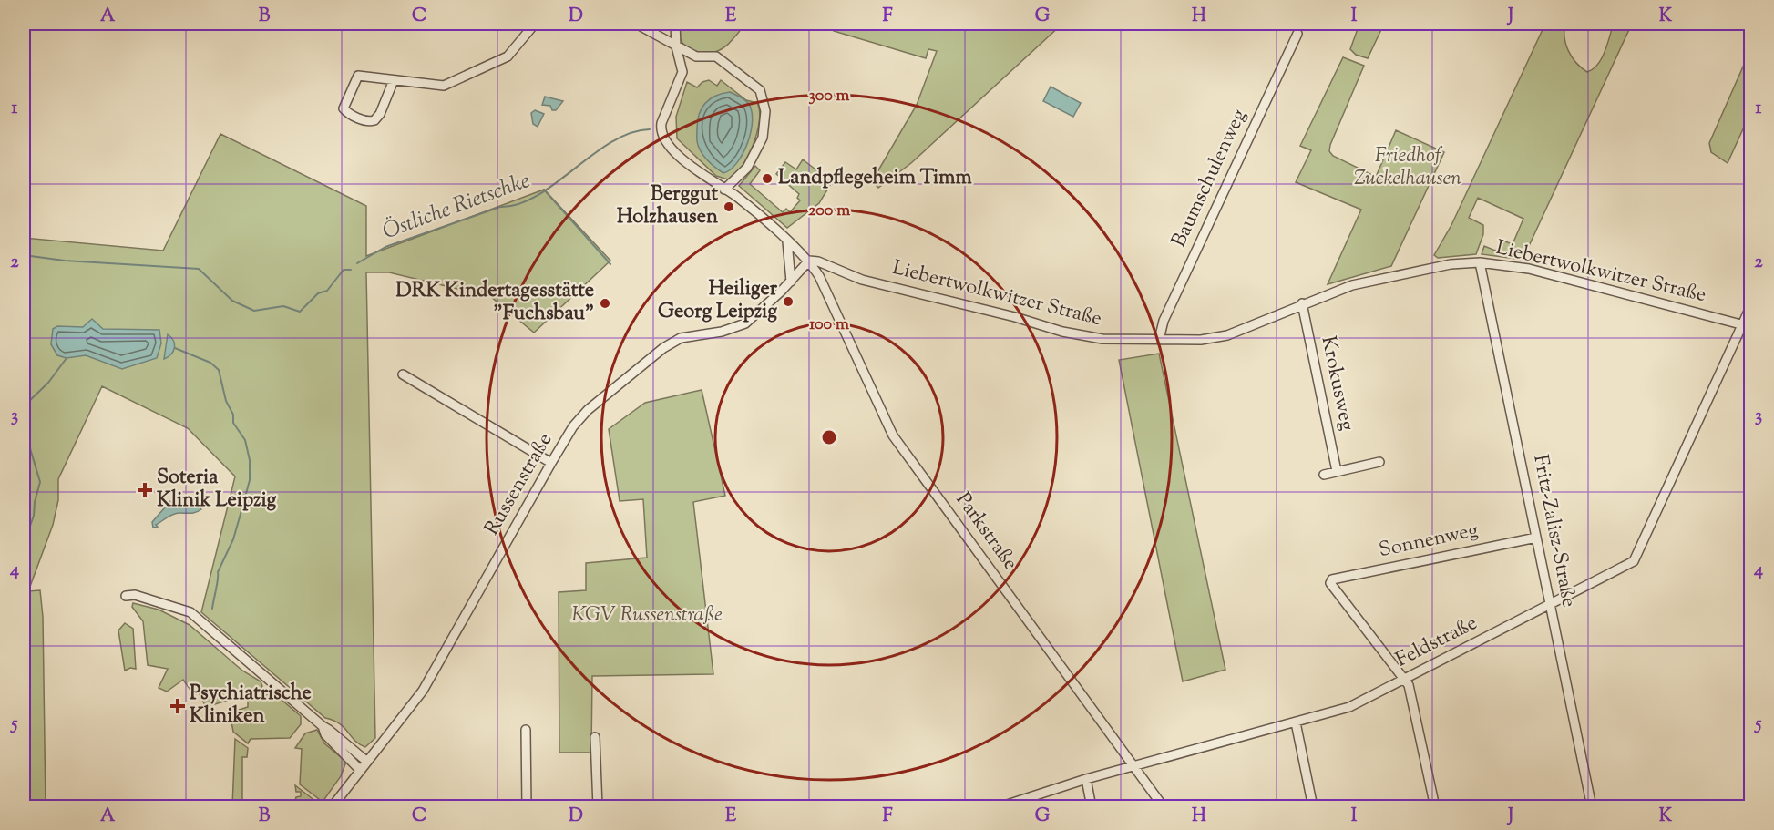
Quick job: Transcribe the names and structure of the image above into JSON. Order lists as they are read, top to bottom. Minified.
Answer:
{"streets":{"street":["Baumschulenweg","Liebertwolkwitzer Straße","Krokusweg","Russenstraße","Fritz-Zalisz-Straße","Parkstraße","Sonnenweg","Feldstraße"]},"crossings":[["Baumschulenweg","Liebertwolkwitzer Straße"],["Liebertwolkwitzer Straße","Krokusweg"],["Liebertwolkwitzer Straße","Russenstraße"],["Liebertwolkwitzer Straße","Fritz-Zalisz-Straße"],["Liebertwolkwitzer Straße","Parkstraße"],["Liebertwolkwitzer Straße","Feldstraße"],["Russenstraße","Parkstraße"],["Fritz-Zalisz-Straße","Sonnenweg"],["Fritz-Zalisz-Straße","Feldstraße"],["Parkstraße","Feldstraße"],["Sonnenweg","Feldstraße"]],"water":["Östliche Rietschke"],"parks":["Friedhof Zuckelhausen","KGV Russenstraße"],"places":{"other":["Landpflegeheim Timm","Berggut Holzhausen","Heiliger Georg Leipzig","DRK Kindertagesstätte \"Fuchsbau\""],"health":["Soteria Klinik Leipzig","Psychiatrische Kliniken"]},"grid":{"columns":["A","B","C","D","E","F","G","H","I","J","K"],"rows":["1","2","3","4","5"]},"rings":["300 m","200 m","100 m"]}
